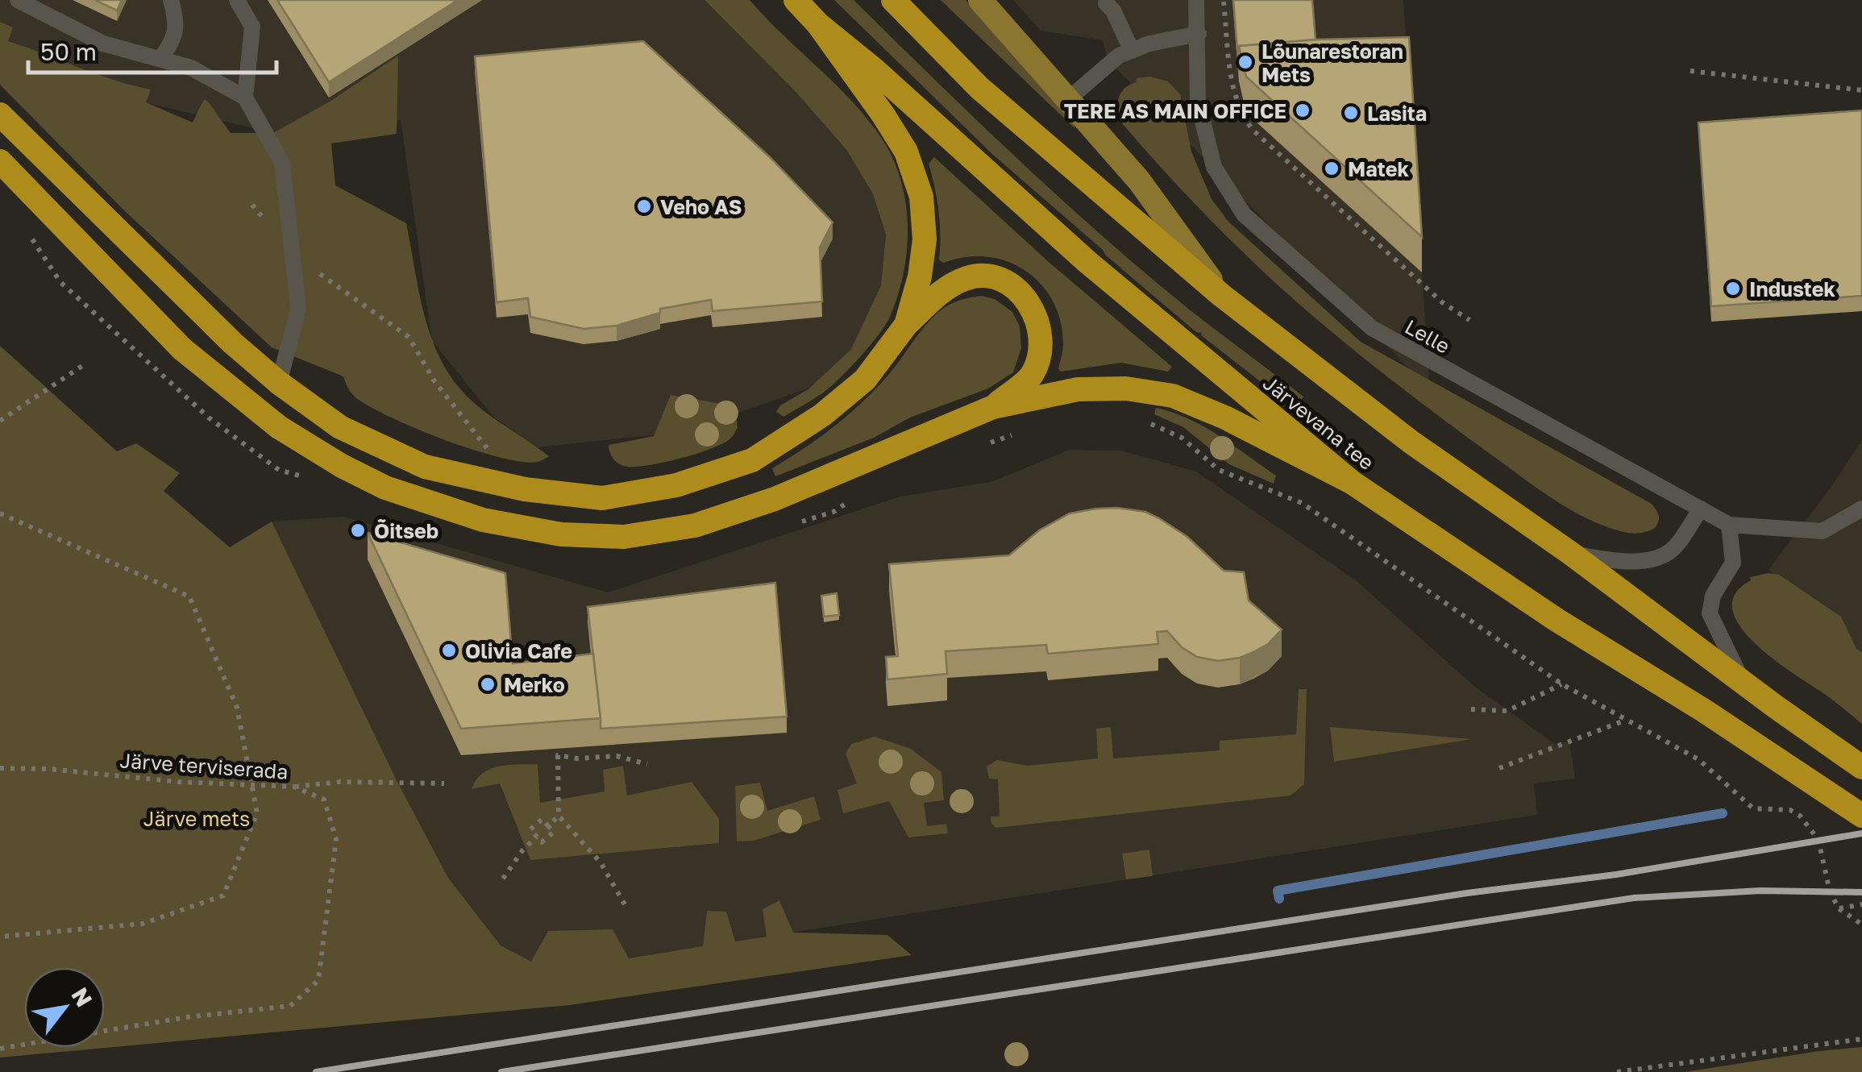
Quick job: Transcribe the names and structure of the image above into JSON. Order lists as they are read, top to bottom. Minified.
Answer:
{"streets":{"highway":["Järvevana tee"],"lane":["Lelle"],"path":["Järve terviserada"]},"parks":["Järve mets"],"places":["Lõunarestoran Mets","TERE AS MAIN OFFICE","Lasita","Matek","Veho AS","Industek","Õitseb","Olivia Cafe","Merko"],"scale_bar":"50 m","north":"top right"}
